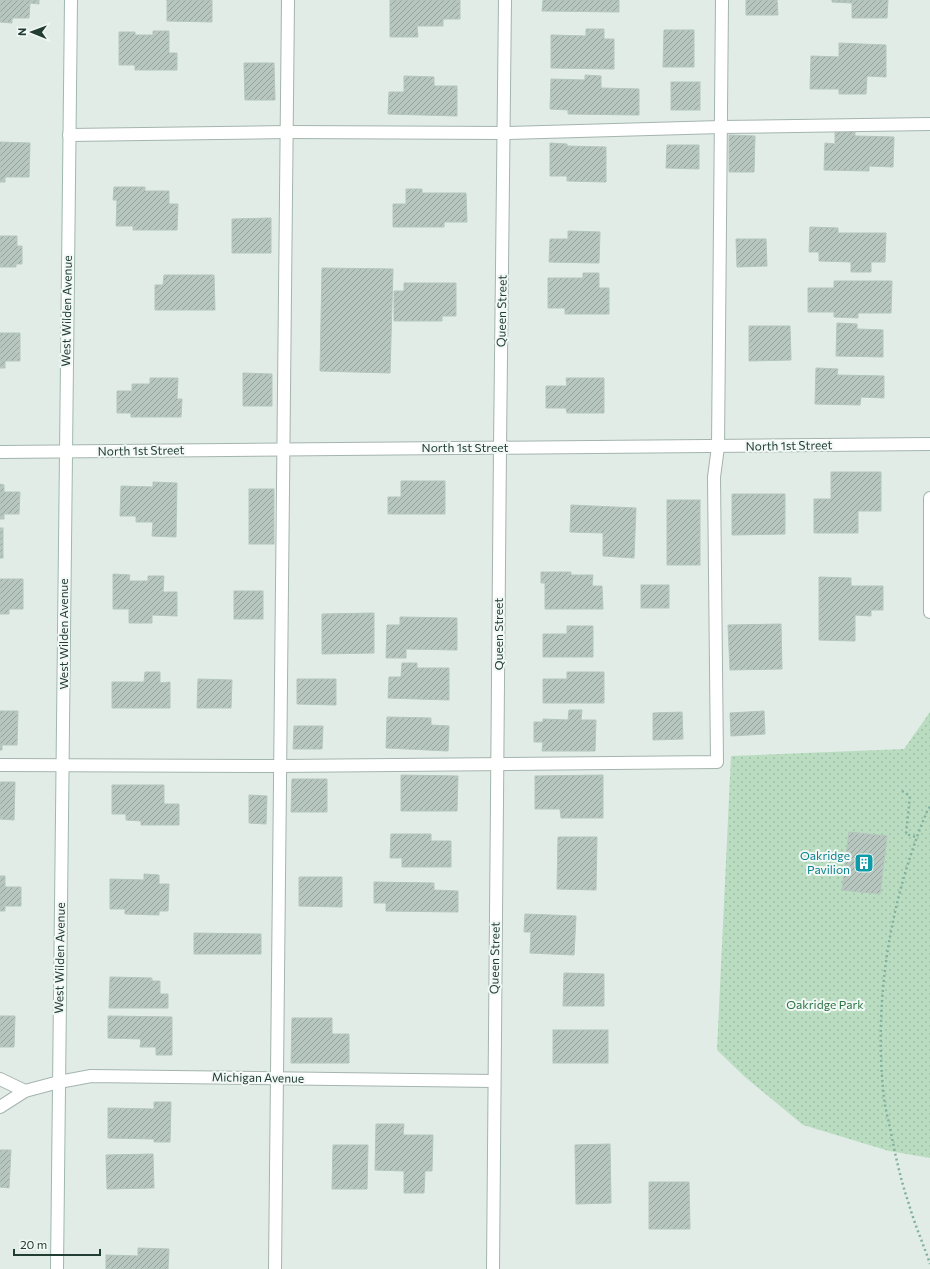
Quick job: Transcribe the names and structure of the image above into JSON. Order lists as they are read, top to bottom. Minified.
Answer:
{"streets":{"street":["West Wilden Avenue","Queen Street","North 1st Street","Michigan Avenue"]},"crossings":[["West Wilden Avenue","North 1st Street"],["West Wilden Avenue","Michigan Avenue"],["Queen Street","North 1st Street"],["Queen Street","Michigan Avenue"]],"parks":["Oakridge Park"],"places":{"building":["Oakridge Pavilion"]},"scale_bar":"20 m","north":"left"}
